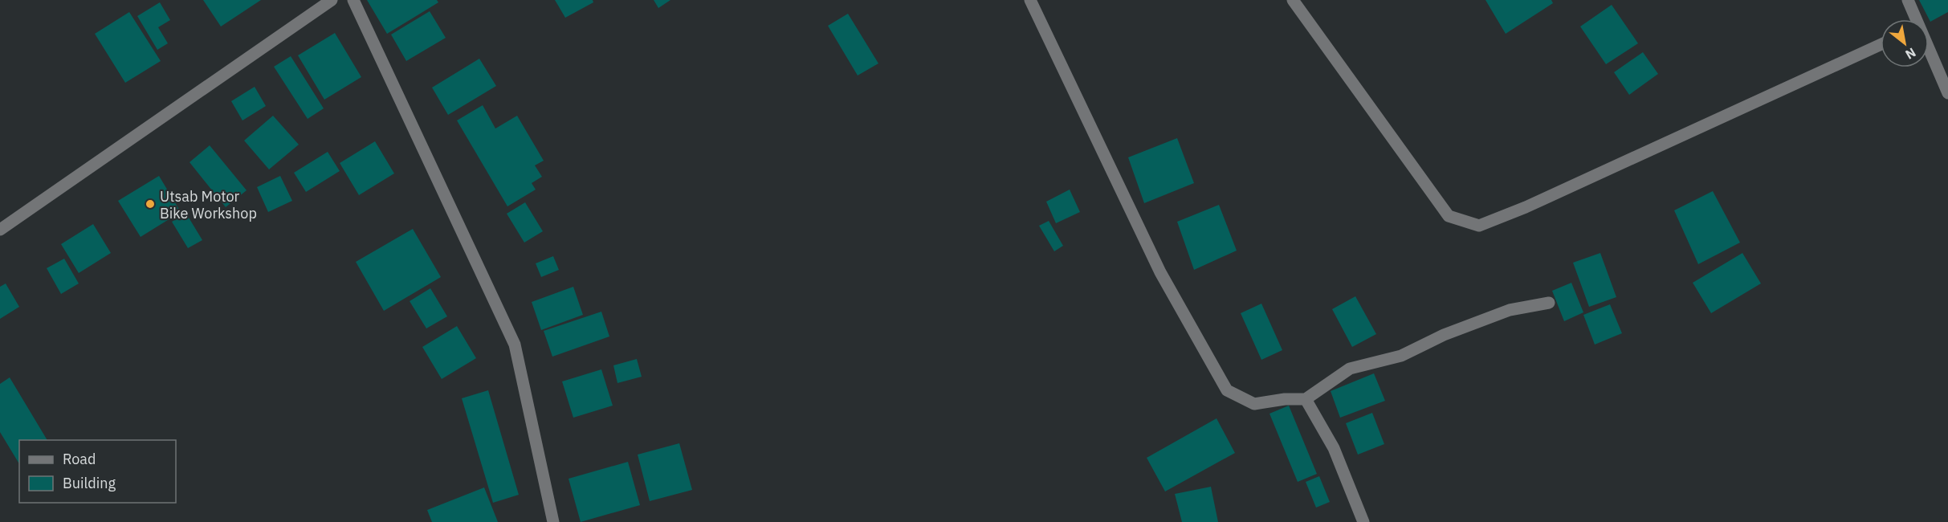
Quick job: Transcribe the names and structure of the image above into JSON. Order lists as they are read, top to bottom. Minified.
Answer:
{"places":["Utsab Motor Bike Workshop"],"legend":["Road","Building"],"north":"bottom right"}
